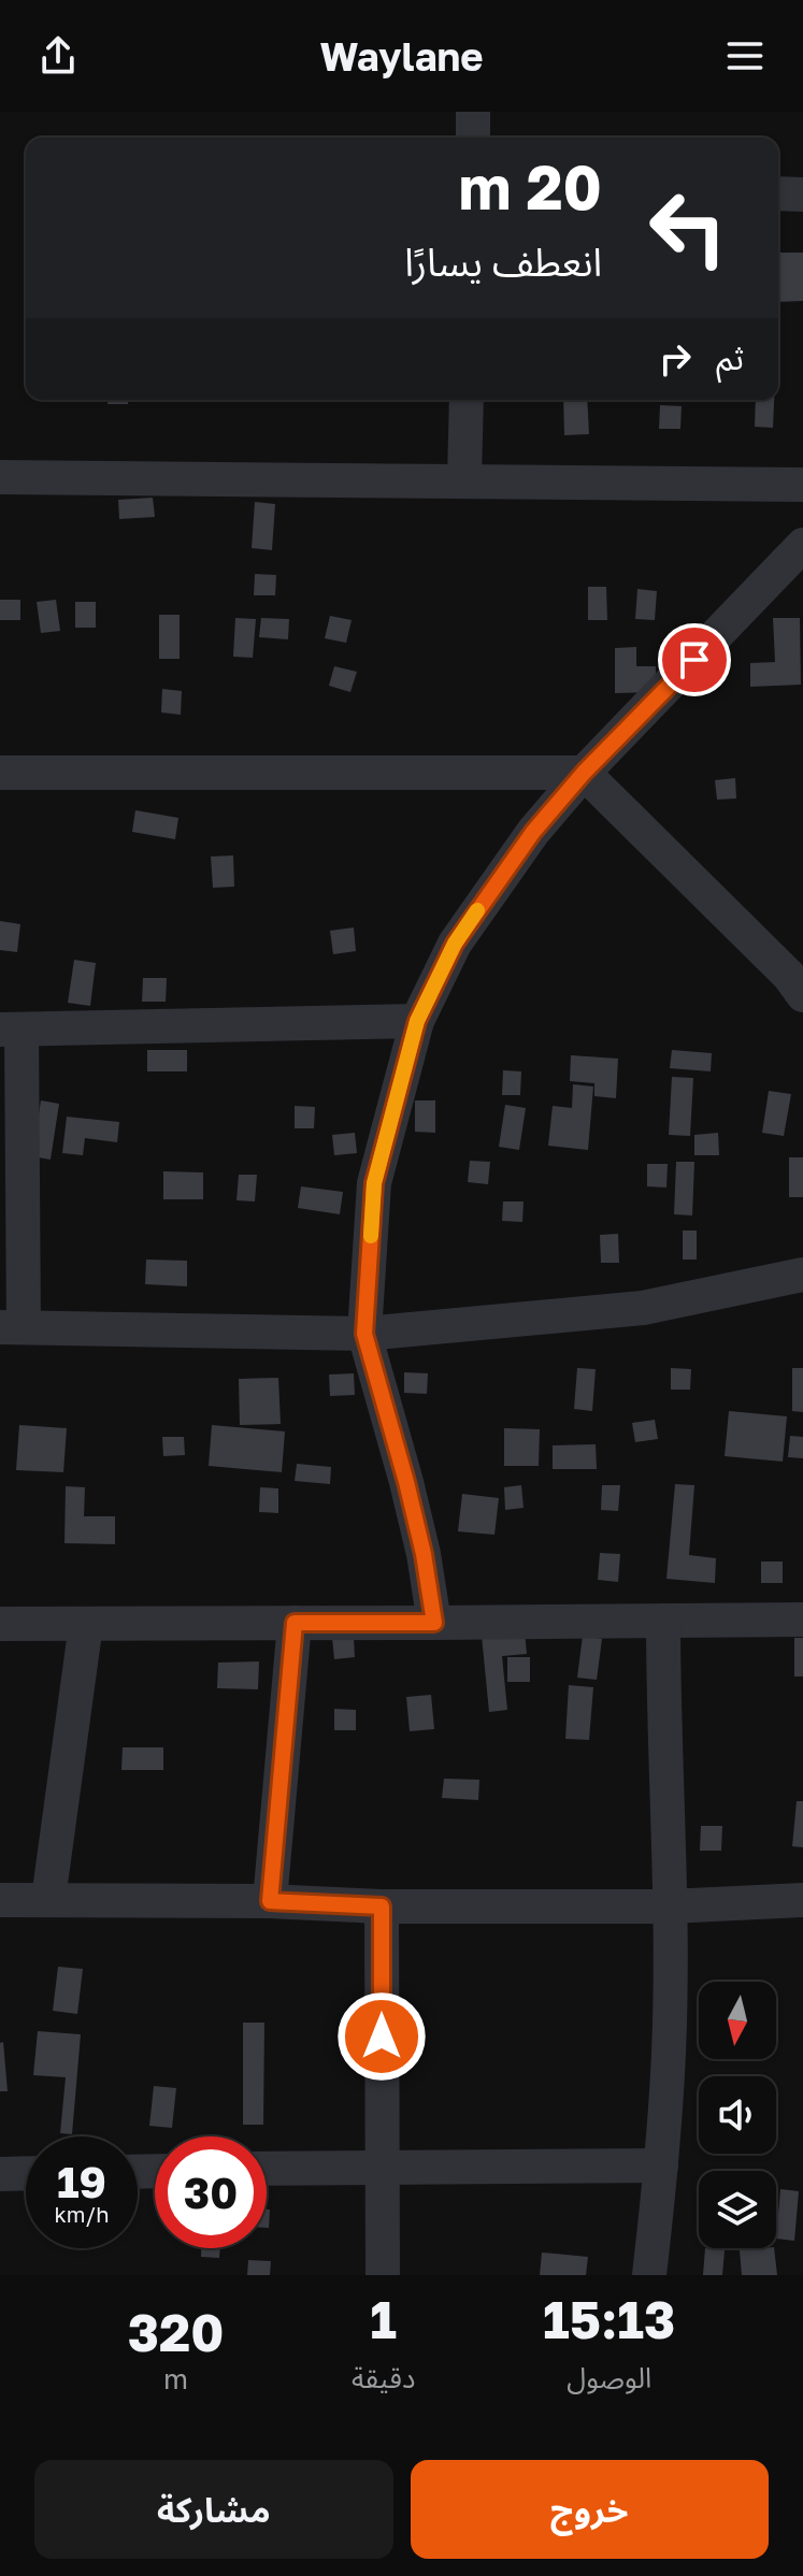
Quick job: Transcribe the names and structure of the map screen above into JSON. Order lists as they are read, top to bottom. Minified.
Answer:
{"north":"bottom","page":{"header":"Waylane","turn":["20 m","انعطف يسارًا"],"then":"ثم","speed":"19 km/h","limit":"30","eta":["15:13","الوصول","1","دقيقة","320","m"],"buttons":["خروج","مشاركة"]}}
